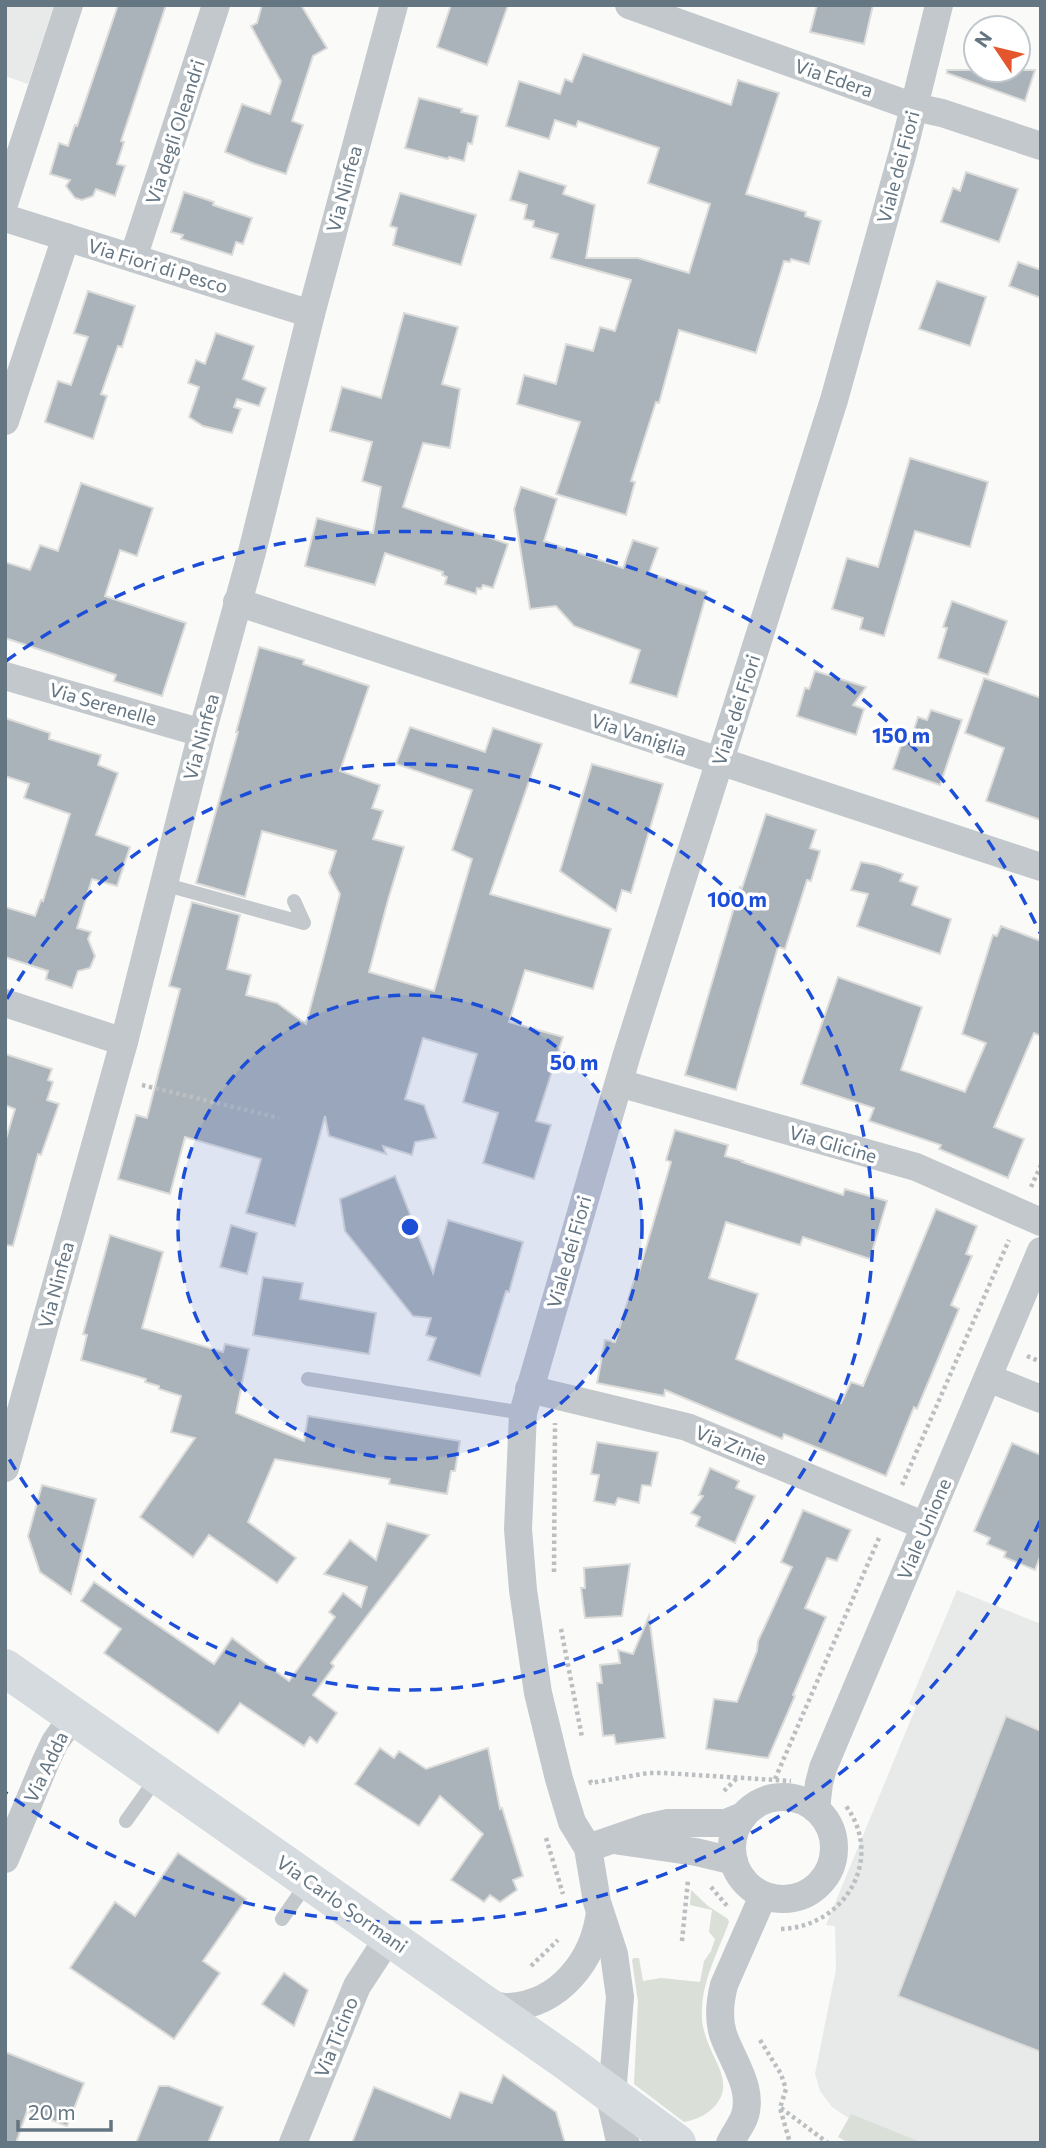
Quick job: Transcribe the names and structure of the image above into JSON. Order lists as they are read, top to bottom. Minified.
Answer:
{"streets":{"main road":["Via Carlo Sormani"],"street":["Via Edera","Via degli Oleandri","Viale dei Fiori","Via Ninfea","Via Fiori di Pesco","Via Serenelle","Via Vaniglia","Via Glicine","Via Zinie","Viale Unione","Via Adda","Via Ticino"]},"crossings":[["Via Edera","Viale dei Fiori"],["Via degli Oleandri","Via Fiori di Pesco"],["Viale dei Fiori","Via Vaniglia"],["Viale dei Fiori","Via Glicine"],["Viale dei Fiori","Via Zinie"],["Viale dei Fiori","Via Carlo Sormani"],["Via Ninfea","Via Fiori di Pesco"],["Via Ninfea","Via Serenelle"],["Via Ninfea","Via Vaniglia"],["Via Zinie","Viale Unione"],["Via Adda","Via Carlo Sormani"],["Via Carlo Sormani","Via Ticino"]],"scale_bar":"20 m","north":"top left","rings":["150 m","100 m","50 m"]}
